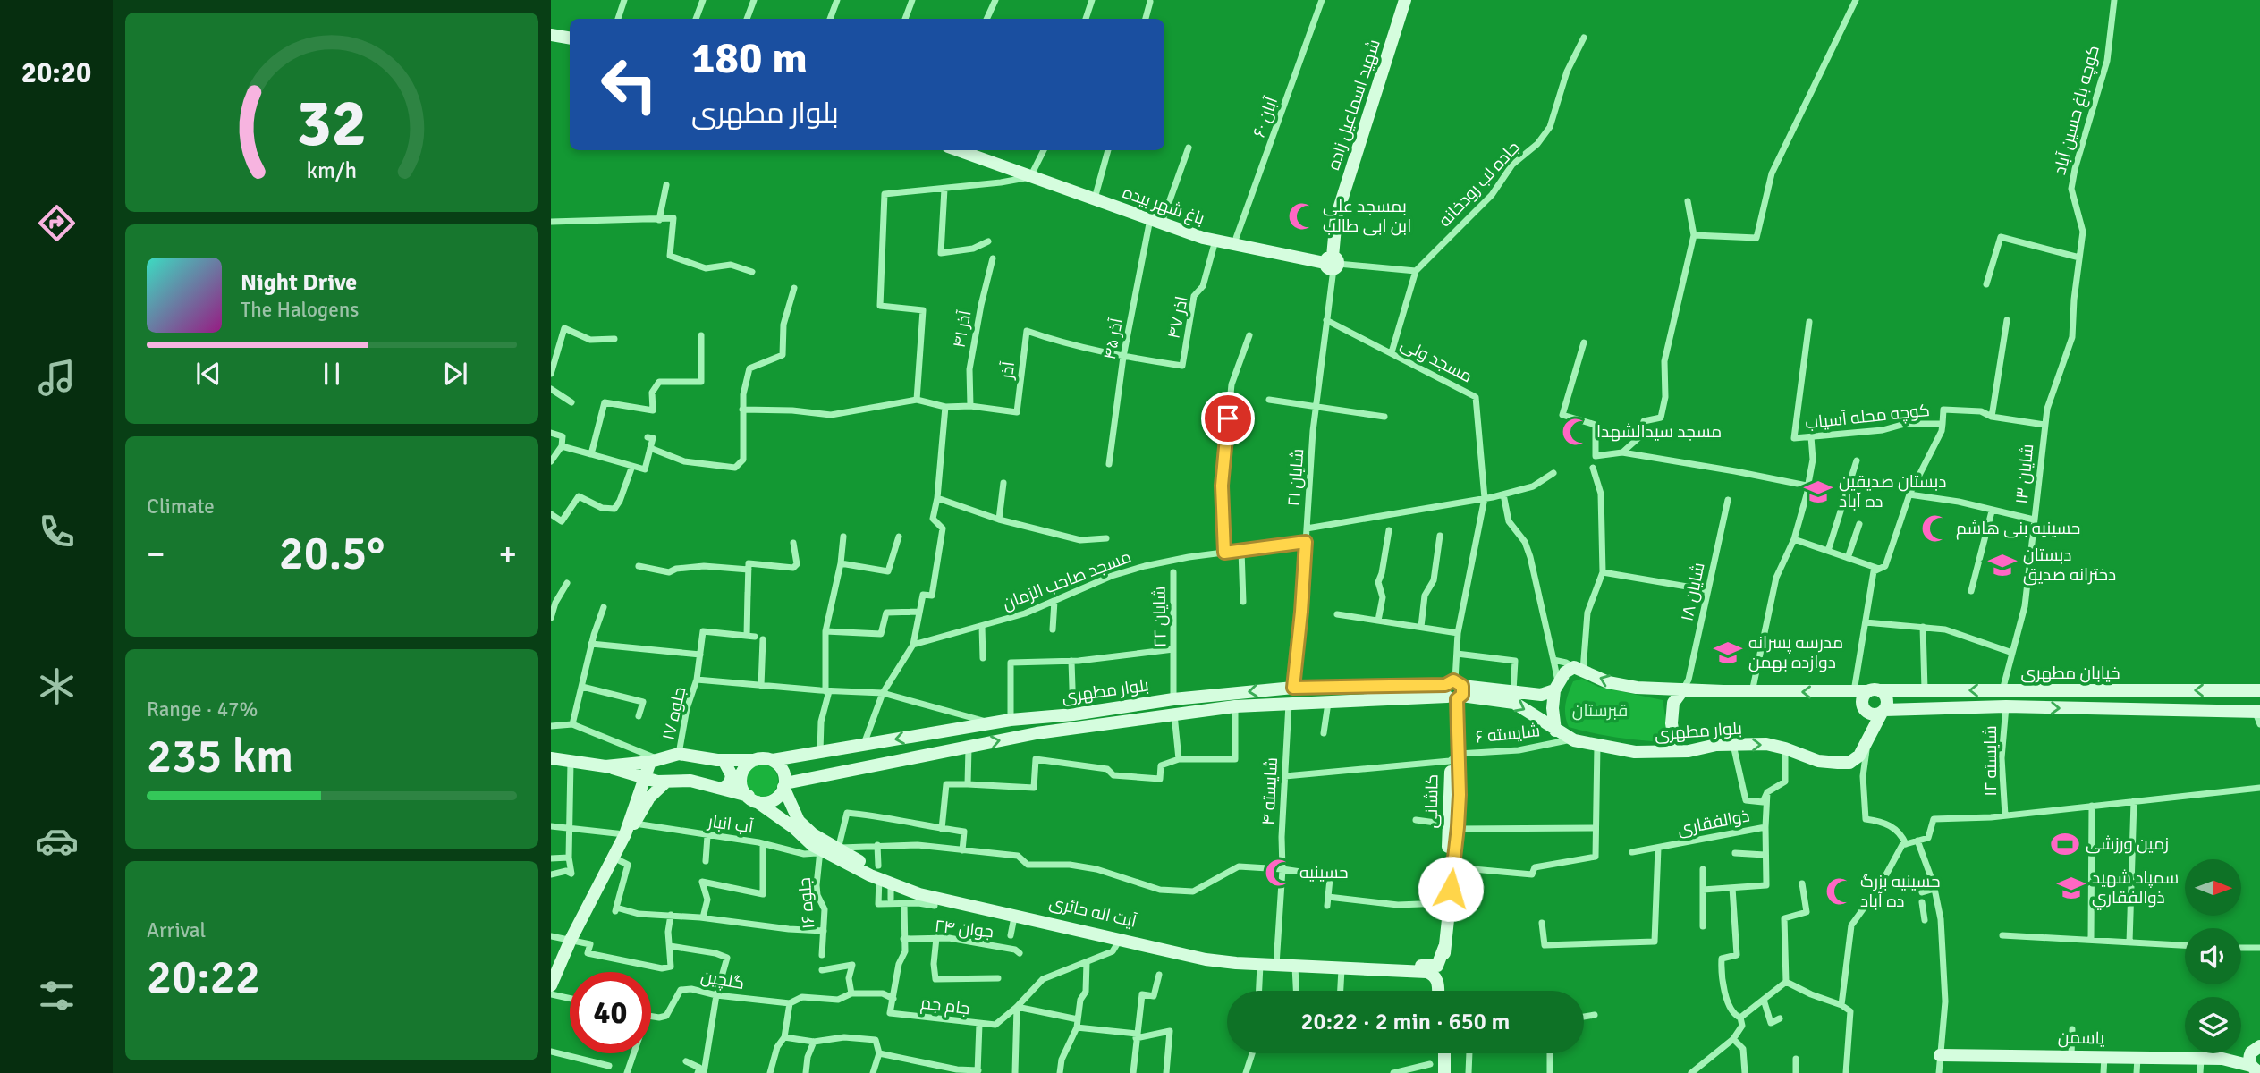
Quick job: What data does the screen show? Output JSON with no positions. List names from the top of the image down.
{
  "streets": {
    "main road": [
      "شهید اسماعیل زاده",
      "باغ شهر بیده",
      "خیابان مطهری",
      "بلوار مطهری",
      "کاشانی",
      "آیت اله حائری",
      "یاسمن"
    ],
    "street": [
      "کوچه باغ حسین آباد",
      "آبان ۶۰",
      "جاده لب رودخانه",
      "اذر ۴۷",
      "آذر ۴۱",
      "آذر ۴۵",
      "مسجد ولی",
      "آذر",
      "کوچه محله آسیاب",
      "شایان ۱۳",
      "شایان ۲۱",
      "مسجد صاحب الزمان",
      "شایان ۱۸",
      "شایان ۲۲",
      "جلوه ۱۷",
      "شایسته ۶",
      "شایسته ۱۲",
      "شایسته ۴",
      "ذوالفقاری",
      "آب انبار",
      "جلوه ۱۶",
      "جوان ۲۴",
      "گلچین",
      "جام جم"
    ]
  },
  "crossings": [
    ["شهید اسماعیل زاده", "باغ شهر بیده"],
    ["شهید اسماعیل زاده", "شایان ۲۱"],
    ["کوچه باغ حسین آباد", "شایان ۱۳"],
    ["آبان ۶۰", "باغ شهر بیده"],
    ["باغ شهر بیده", "اذر ۴۷"],
    ["باغ شهر بیده", "آذر ۴۵"],
    ["باغ شهر بیده", "شایان ۲۱"],
    ["اذر ۴۷", "آذر ۴۵"],
    ["اذر ۴۷", "آذر"],
    ["آذر ۴۱", "آذر"],
    ["آذر ۴۵", "آذر"],
    ["مسجد ولی", "شایان ۲۱"],
    ["کوچه محله آسیاب", "شایان ۱۳"],
    ["شایان ۱۳", "خیابان مطهری"],
    ["شایان ۲۱", "مسجد صاحب الزمان"],
    ["شایان ۲۱", "بلوار مطهری"],
    ["شایان ۲۲", "بلوار مطهری"],
    ["خیابان مطهری", "بلوار مطهری"],
    ["خیابان مطهری", "شایسته ۱۲"],
    ["بلوار مطهری", "شایسته ۶"],
    ["بلوار مطهری", "شایسته ۴"],
    ["بلوار مطهری", "کاشانی"],
    ["بلوار مطهری", "آیت اله حائری"],
    ["شایسته ۶", "شایسته ۴"],
    ["شایسته ۶", "کاشانی"],
    ["شایسته ۴", "آیت اله حائری"],
    ["کاشانی", "آیت اله حائری"],
    ["آب انبار", "جلوه ۱۶"],
    ["آب انبار", "آیت اله حائری"],
    ["جلوه ۱۶", "آیت اله حائری"],
    ["آیت اله حائری", "جام جم"],
    ["گلچین", "جام جم"]
  ],
  "parks": ["قبرستان"],
  "places": {
    "mosque": [
      "بمسجد علی ابن ابی طالب",
      "مسجد سیدالشهدا",
      "حسینیه بنی هاشم",
      "حسینیه",
      "حسینیه بزرگ ده آباد"
    ],
    "school or university": [
      "دبستان صدیقین ده آباد",
      "دبستان دخترانه صدیق",
      "مدرسه پسرانه دوازده بهمن",
      "سمپاد شهيد ذوالفقاري"
    ],
    "sports": ["زمین ورزشی"]
  },
  "north": "right",
  "page": {
    "tabs": "20:20",
    "turn": ["180 m", "بلوار مطهری"],
    "song": ["Night Drive", "The Halogens"],
    "tile": [
      "Climate",
      ["Range · 47%", "235 km"],
      ["Arrival", "20:22"]
    ],
    "heat": ["−", "20.5°", "+"],
    "limit": "40",
    "trip": "20:22 · 2 min · 650 m",
    "gauge": ["32", "km/h"]
  }
}
